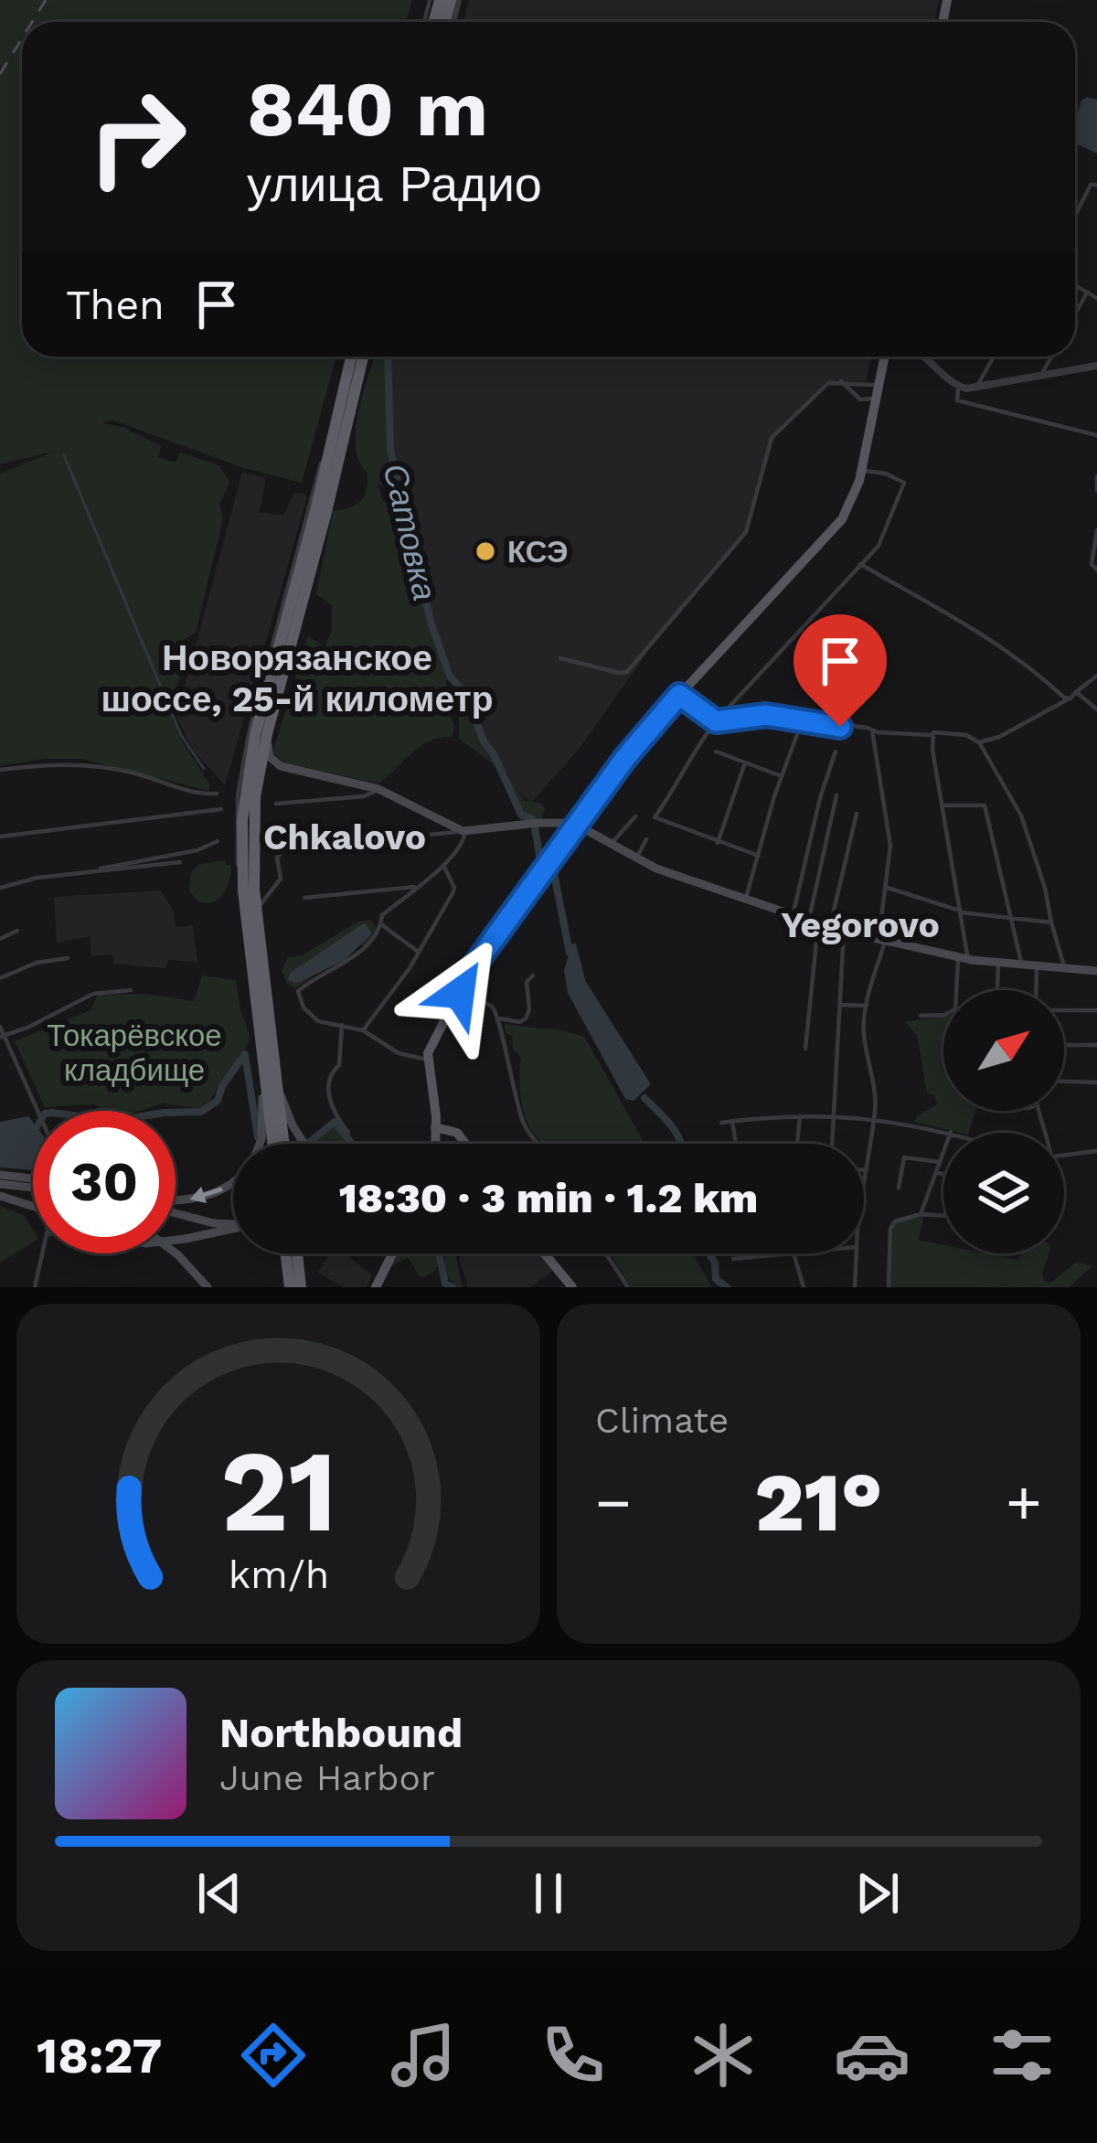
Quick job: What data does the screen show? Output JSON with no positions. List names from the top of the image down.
{
  "districts": ["Новорязанское шоссе, 25-й километр", "Chkalovo", "Yegorovo"],
  "water": ["Сатовка"],
  "parks": ["Токарёвское кладбище"],
  "places": ["КСЭ"],
  "north": "top right",
  "page": {
    "turn": ["840 m", "улица Радио"],
    "then": "Then",
    "limit": "30",
    "trip": "18:30 · 3 min · 1.2 km",
    "tile": "Climate",
    "heat": ["−", "21°", "+"],
    "song": ["Northbound", "June Harbor"],
    "tabs": "18:27",
    "gauge": ["21", "km/h"]
  }
}
